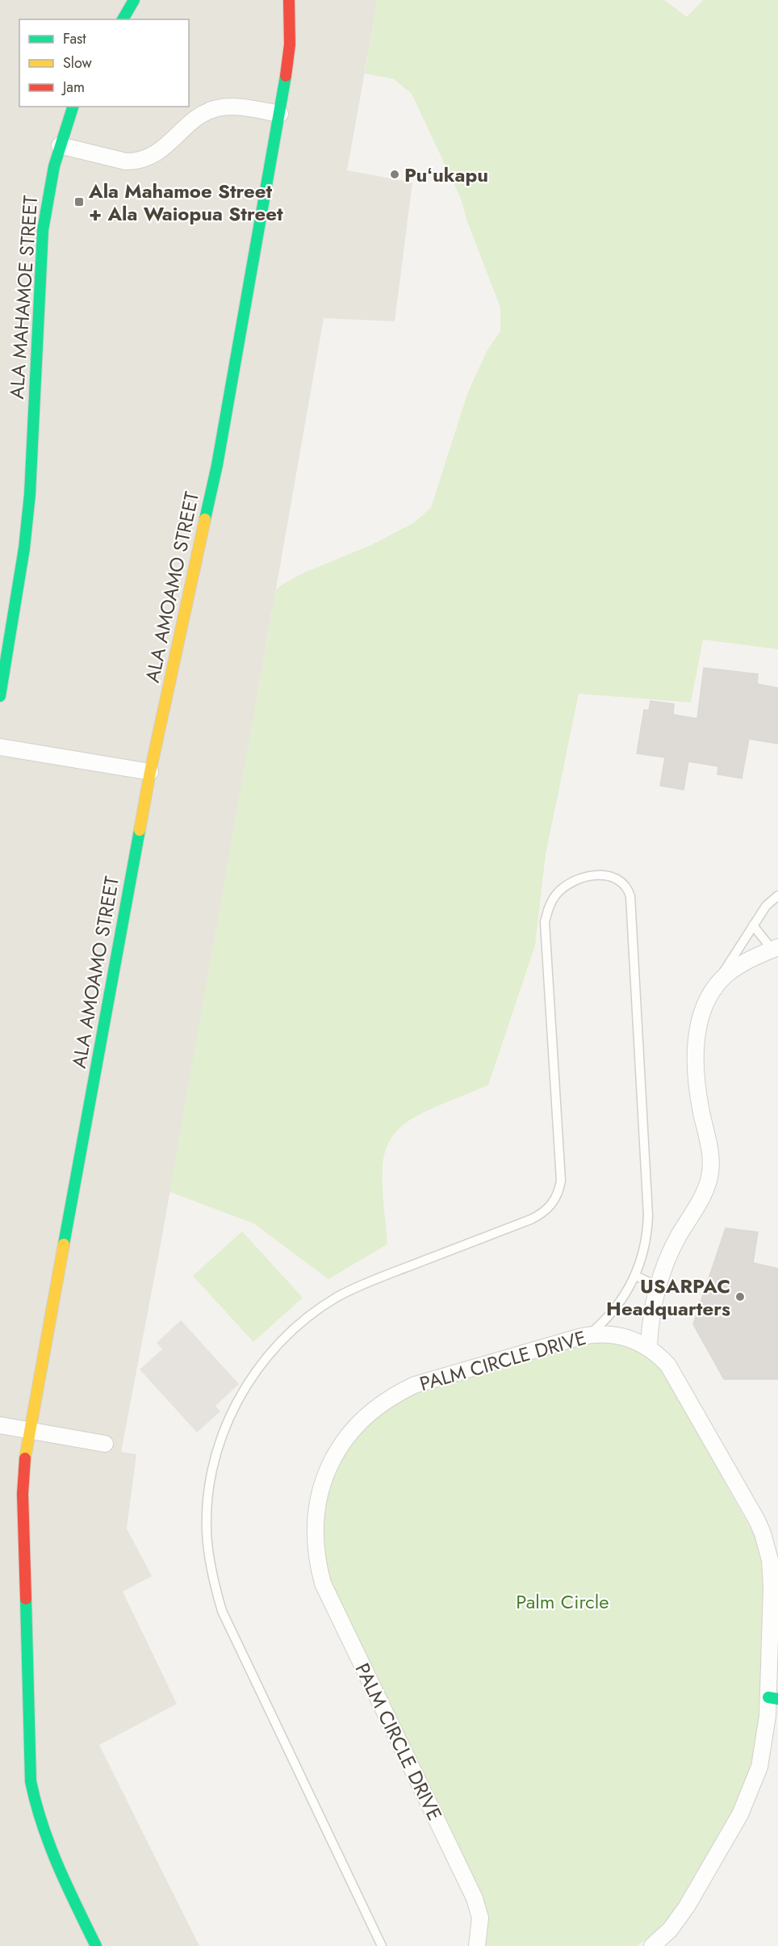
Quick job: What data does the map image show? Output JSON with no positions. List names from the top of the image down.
{
  "streets": {
    "street": ["ALA MAHAMOE STREET", "ALA AMOAMO STREET", "PALM CIRCLE DRIVE"]
  },
  "parks": ["Palm Circle"],
  "places": {
    "other": ["Puʻukapu", "USARPAC Headquarters"],
    "transit": ["Ala Mahamoe Street + Ala Waiopua Street"]
  },
  "legend": ["Fast", "Slow", "Jam"]
}
